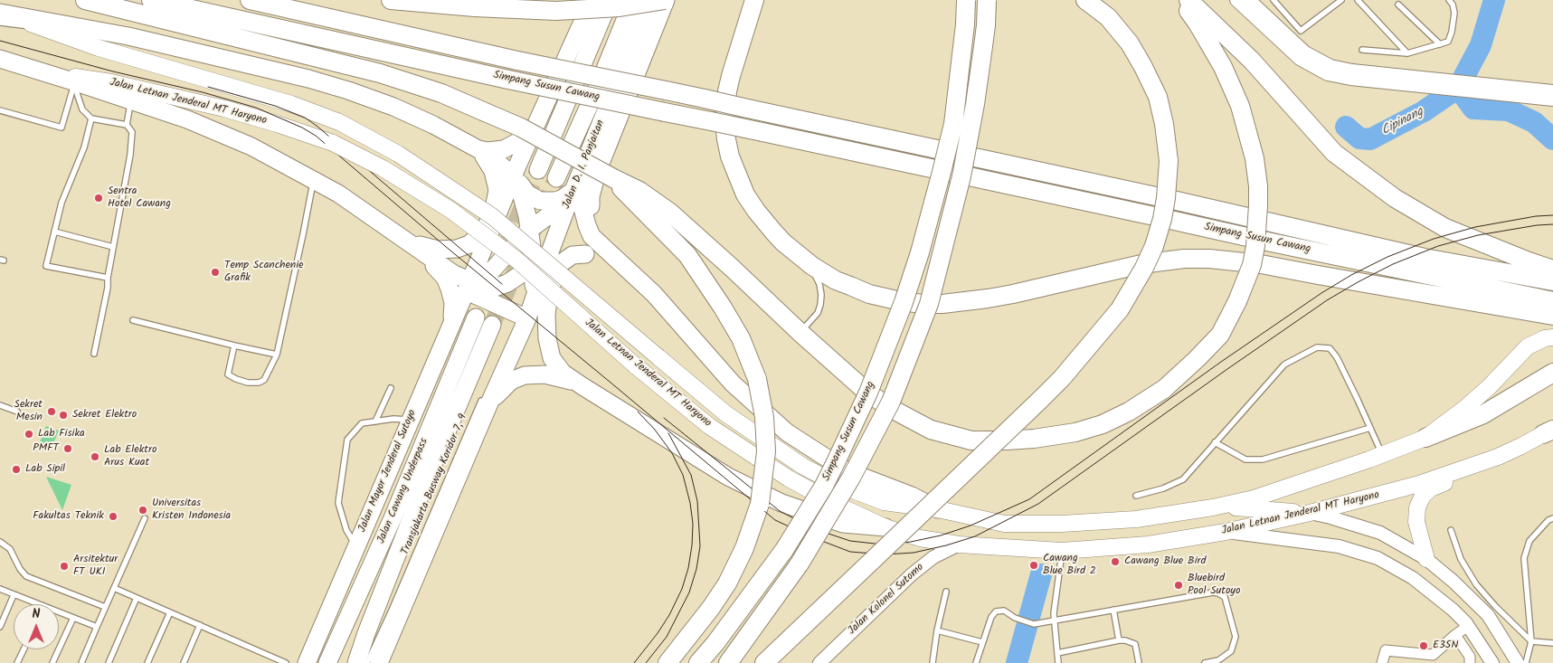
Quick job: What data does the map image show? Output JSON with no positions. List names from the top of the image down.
{
  "streets": {
    "highway": [
      "Simpang Susun Cawang",
      "Jalan Letnan Jenderal MT Haryono",
      "Jalan D. I. Panjaitan",
      "Jalan Mayor Jenderal Sutoyo",
      "Jalan Cawang Underpass"
    ],
    "street": ["Jalan Kolonel Sutomo"],
    "lane": ["Transjakarta Busway Koridor 7, 9"]
  },
  "crossings": [
    ["Jalan Letnan Jenderal MT Haryono", "Jalan Kolonel Sutomo"]
  ],
  "water": ["Cipinang"],
  "places": [
    "Sentra Hotel Cawang",
    "Temp Scanchenie Grafik",
    "Sekret Mesin",
    "Sekret Elektro",
    "Lab Fisika",
    "PMFT",
    "Lab Elektro Arus Kuat",
    "Lab Sipil",
    "Universitas Kristen Indonesia",
    "Fakultas Teknik",
    "Cawang Blue Bird",
    "Cawang Blue Bird 2",
    "Arsitektur FT UKI",
    "Bluebird Pool Sutoyo",
    "E35N"
  ],
  "north": "top"
}
